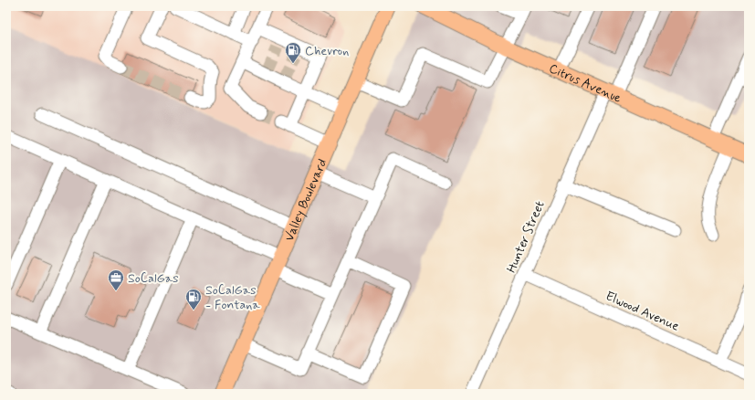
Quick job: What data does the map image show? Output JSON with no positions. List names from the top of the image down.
{
  "streets": {
    "main road": ["Citrus Avenue", "Valley Boulevard"],
    "street": ["Hunter Street", "Elwood Avenue"]
  },
  "crossings": [
    ["Citrus Avenue", "Hunter Street"],
    ["Hunter Street", "Elwood Avenue"]
  ],
  "places": {
    "fuel station": ["Chevron", "SoCalGas - Fontana"],
    "office": ["SoCalGas"]
  }
}
